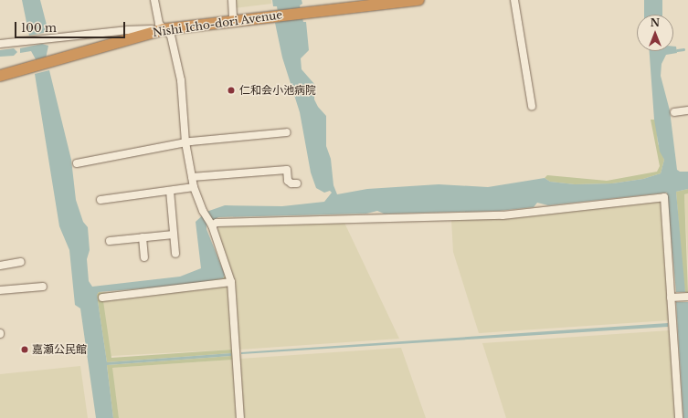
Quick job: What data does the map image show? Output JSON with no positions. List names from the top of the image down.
{
  "streets": {
    "highway": ["Nishi Icho-dori Avenue"]
  },
  "places": ["仁和会小池病院", "嘉瀬公民館"],
  "scale_bar": "100 m",
  "north": "top"
}
